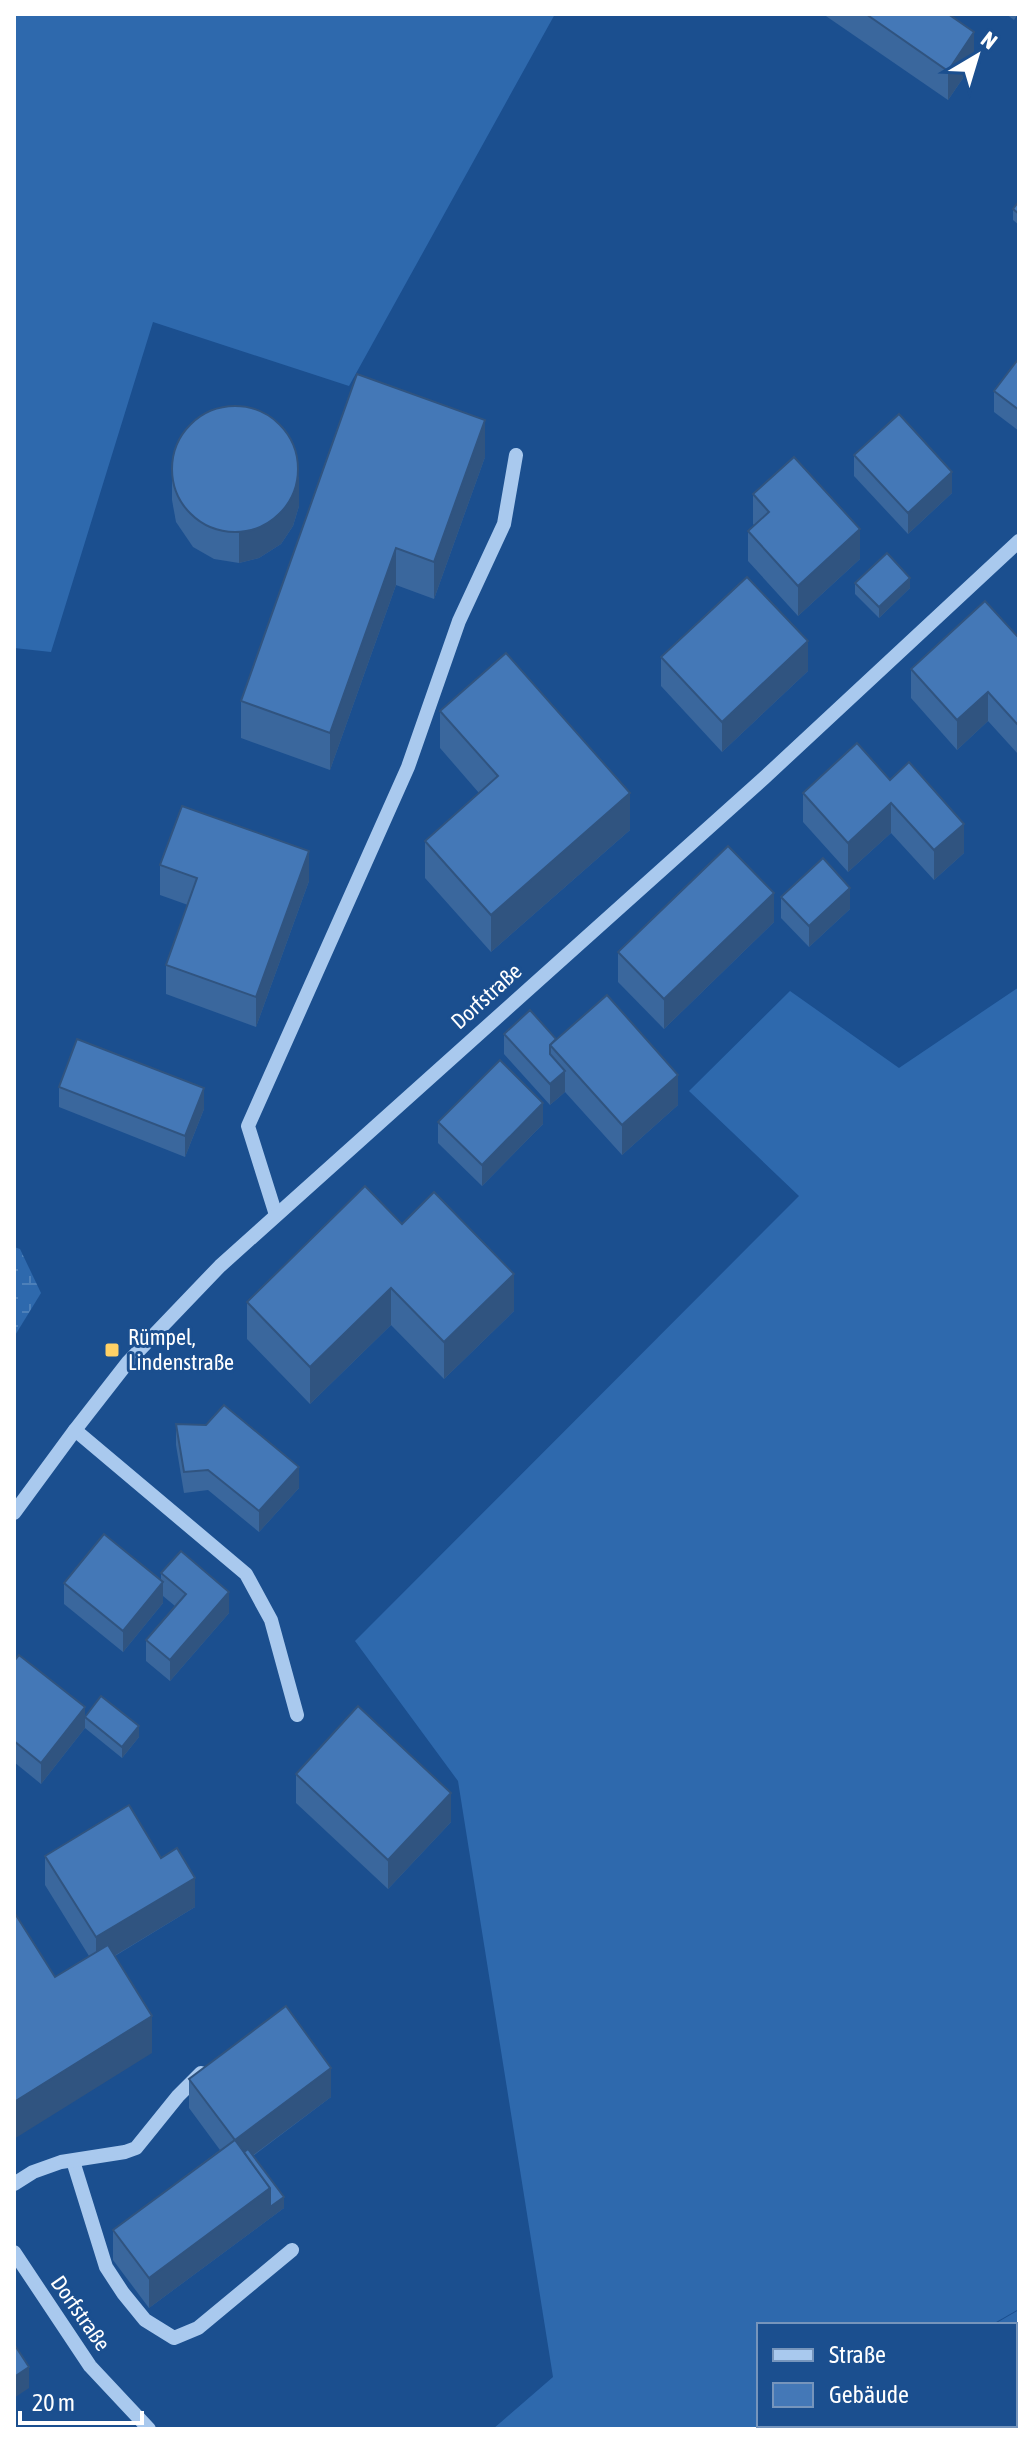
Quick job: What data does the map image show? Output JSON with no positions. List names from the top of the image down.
{
  "streets": {
    "street": ["Dorfstraße"]
  },
  "places": {
    "transit": ["Rümpel, Lindenstraße"]
  },
  "legend": ["Straße", "Gebäude"],
  "scale_bar": "20 m",
  "north": "top right"
}
